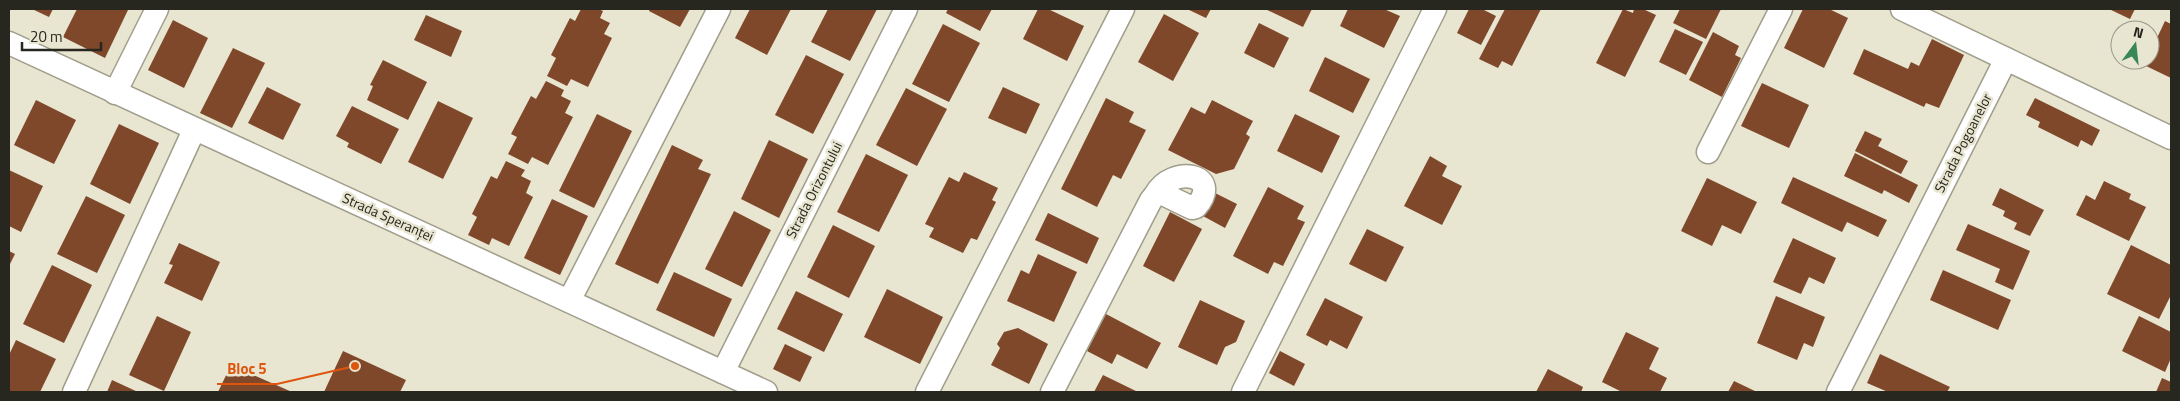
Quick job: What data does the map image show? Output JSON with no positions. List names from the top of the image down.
{
  "streets": {
    "street": ["Strada Pogoanelor", "Strada Orizontului", "Strada Speranței"]
  },
  "crossings": [
    ["Strada Orizontului", "Strada Speranței"]
  ],
  "places": ["Bloc 5"],
  "scale_bar": "20 m",
  "north": "top"
}
